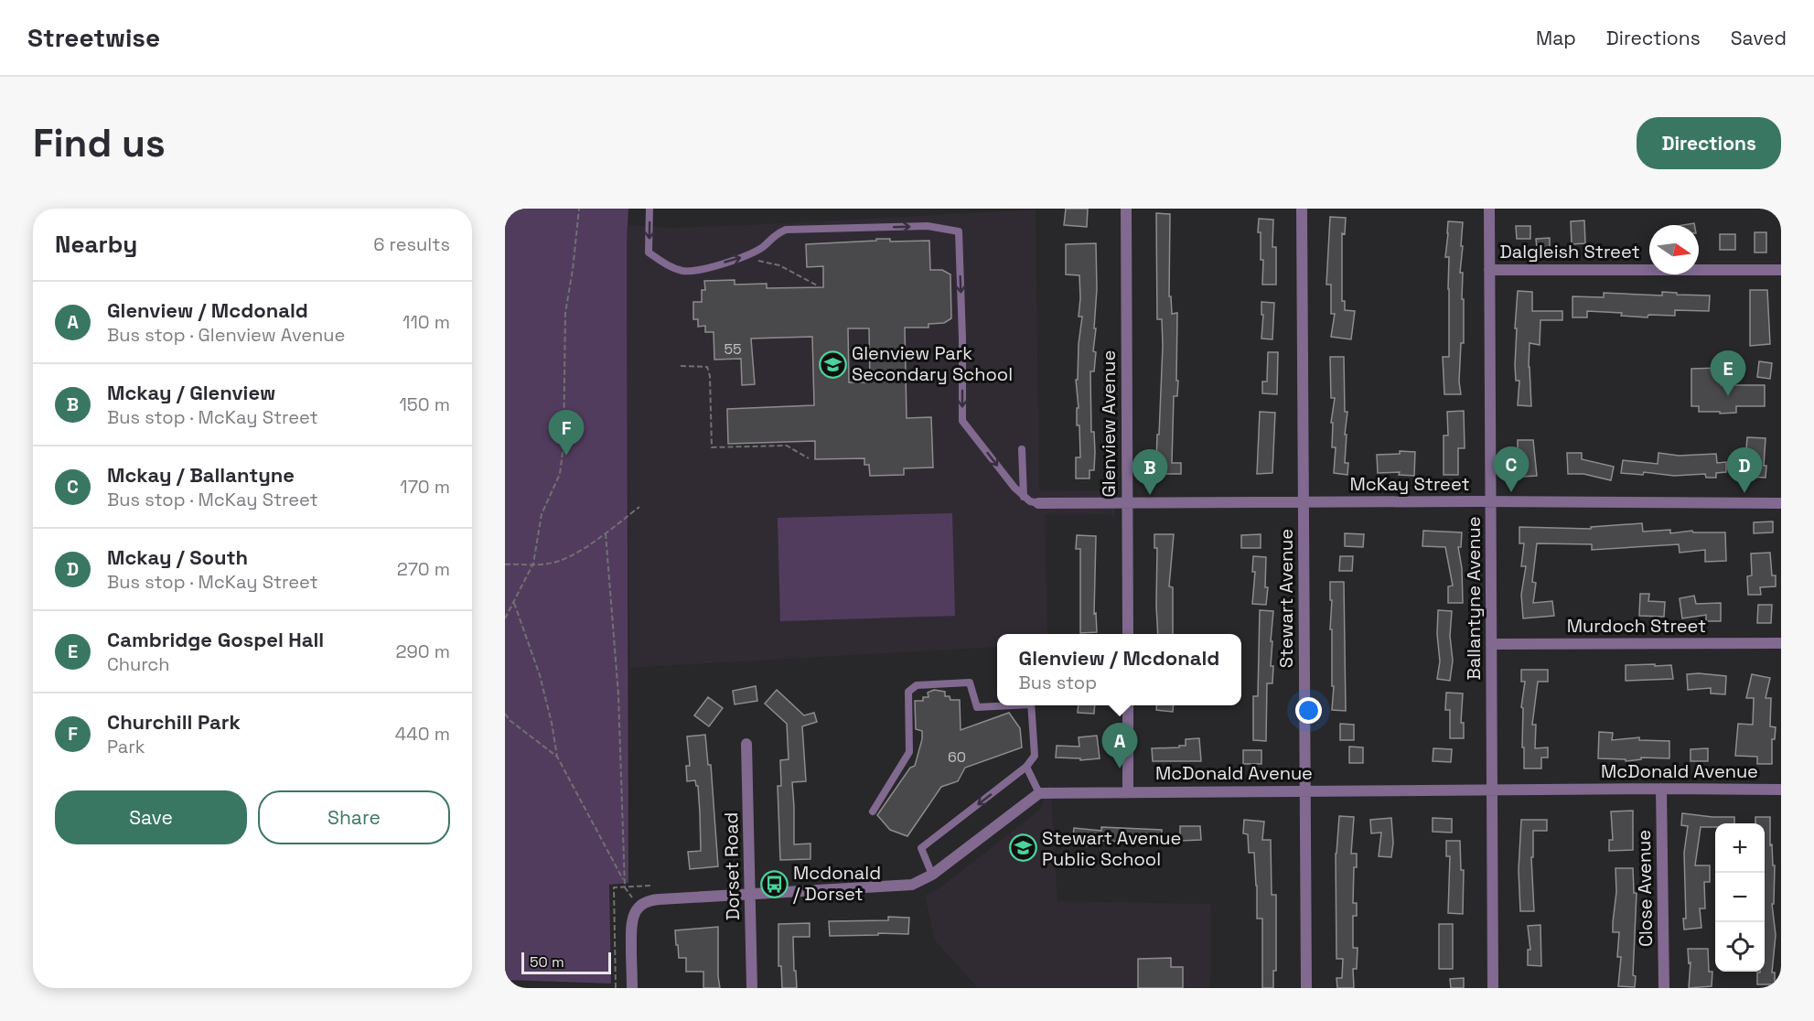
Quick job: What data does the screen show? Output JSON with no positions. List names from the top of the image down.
{
  "streets": {
    "street": [
      "Dalgleish Street",
      "Glenview Avenue",
      "McKay Street",
      "Stewart Avenue",
      "Ballantyne Avenue",
      "Murdoch Street",
      "McDonald Avenue",
      "Dorset Road",
      "Close Avenue"
    ]
  },
  "crossings": [
    ["Dalgleish Street", "Ballantyne Avenue"],
    ["Glenview Avenue", "McKay Street"],
    ["McKay Street", "Stewart Avenue"],
    ["McKay Street", "Ballantyne Avenue"],
    ["Stewart Avenue", "McDonald Avenue"],
    ["Ballantyne Avenue", "Murdoch Street"],
    ["Ballantyne Avenue", "McDonald Avenue"],
    ["McDonald Avenue", "Close Avenue"]
  ],
  "places": {
    "school or university": ["Glenview Park Secondary School", "Stewart Avenue Public School"],
    "bus stop": ["Mcdonald / Dorset"]
  },
  "house_numbers": ["55", "60"],
  "scale_bar": "50 m",
  "north": "right",
  "page": {
    "header": "Streetwise",
    "nav": ["Map", "Directions", "Saved"],
    "buttons": [
      "Directions",
      ["Save", "Share"]
    ],
    "title": "Find us",
    "heading": ["Nearby", "6 results"],
    "list": [
      {
        "mark": "A",
        "name": "Glenview / Mcdonald",
        "note": "Bus stop · Glenview Avenue",
        "value": "110 m"
      },
      {
        "mark": "B",
        "name": "Mckay / Glenview",
        "note": "Bus stop · McKay Street",
        "value": "150 m"
      },
      {
        "mark": "C",
        "name": "Mckay / Ballantyne",
        "note": "Bus stop · McKay Street",
        "value": "170 m"
      },
      {
        "mark": "D",
        "name": "Mckay / South",
        "note": "Bus stop · McKay Street",
        "value": "270 m"
      },
      {
        "mark": "E",
        "name": "Cambridge Gospel Hall",
        "note": "Church",
        "value": "290 m"
      },
      {
        "mark": "F",
        "name": "Churchill Park",
        "note": "Park",
        "value": "440 m"
      }
    ],
    "pins": [
      "E",
      "F",
      "C",
      "D",
      "B",
      "A"
    ],
    "popup": ["Glenview / Mcdonald", "Bus stop"],
    "map_buttons": ["+", "−"],
    "scale": "50 m"
  }
}
